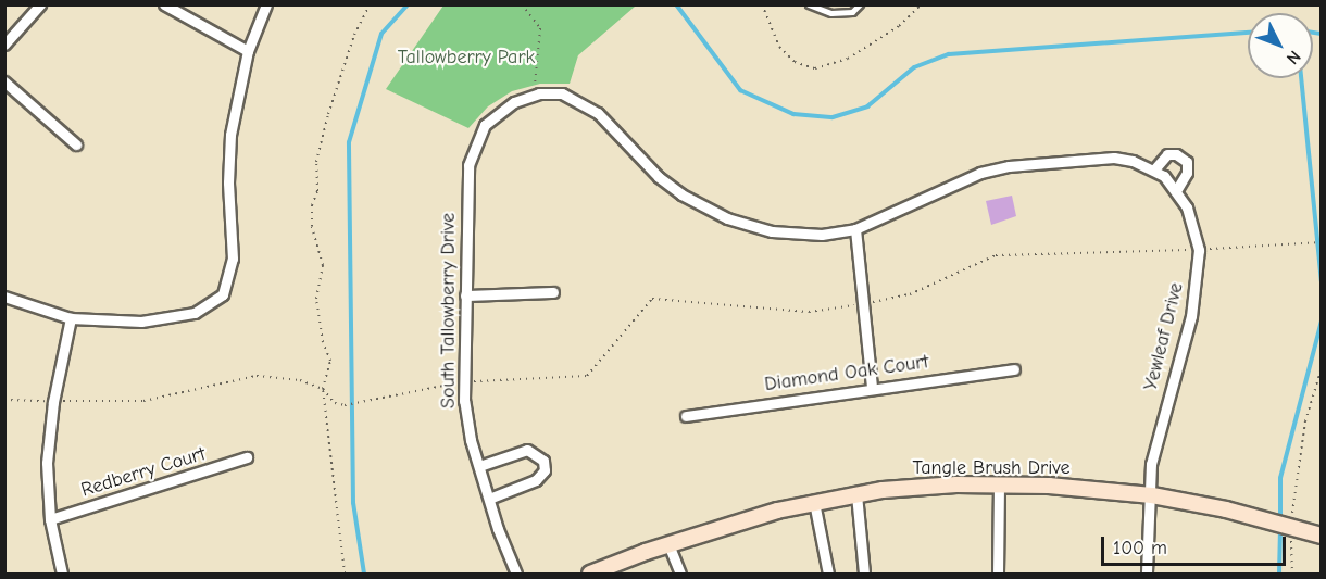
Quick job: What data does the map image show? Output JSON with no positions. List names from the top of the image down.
{
  "streets": {
    "street": [
      "South Tallowberry Drive",
      "Yewleaf Drive",
      "Diamond Oak Court",
      "Tangle Brush Drive",
      "Redberry Court"
    ]
  },
  "crossings": [
    ["South Tallowberry Drive", "Yewleaf Drive"],
    ["Yewleaf Drive", "Tangle Brush Drive"]
  ],
  "parks": ["Tallowberry Park"],
  "scale_bar": "100 m",
  "north": "bottom right"
}
